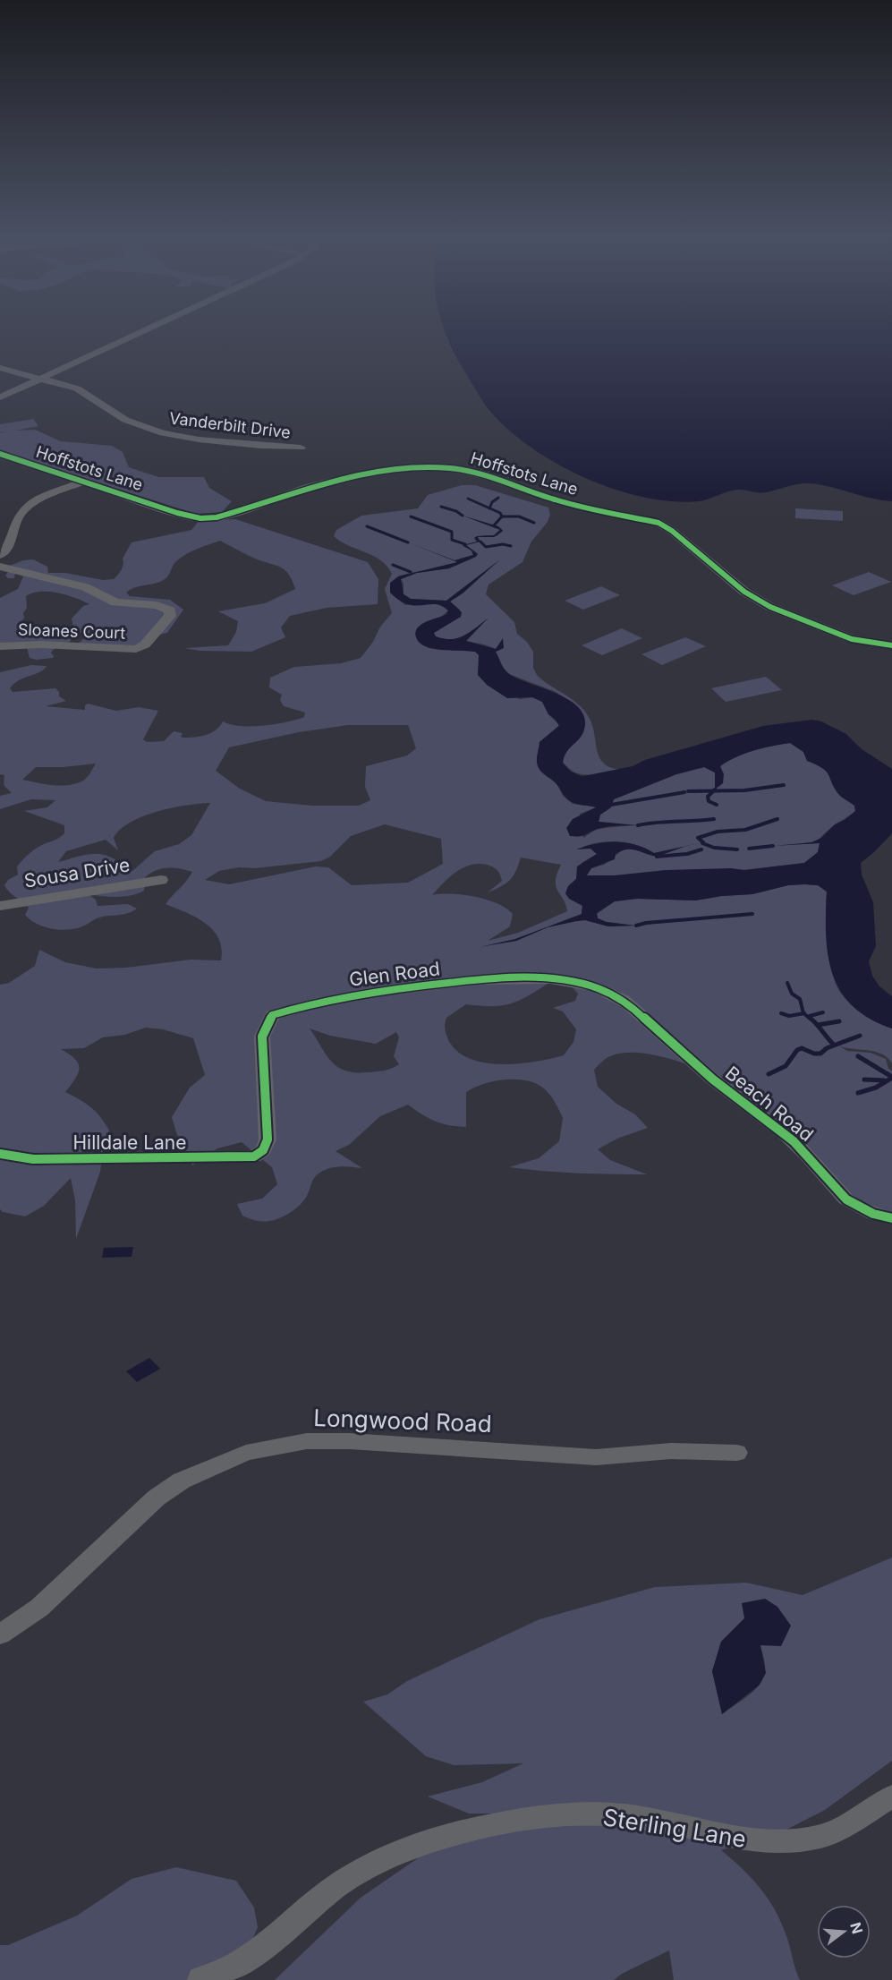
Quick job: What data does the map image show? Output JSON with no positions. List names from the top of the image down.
{
  "streets": {
    "street": [
      "Vanderbilt Drive",
      "Hoffstots Lane",
      "Sloanes Court",
      "Sousa Drive",
      "Glen Road",
      "Beach Road",
      "Hilldale Lane",
      "Longwood Road",
      "Sterling Lane"
    ]
  },
  "crossings": [
    ["Glen Road", "Beach Road"],
    ["Glen Road", "Hilldale Lane"]
  ],
  "north": "right"
}
